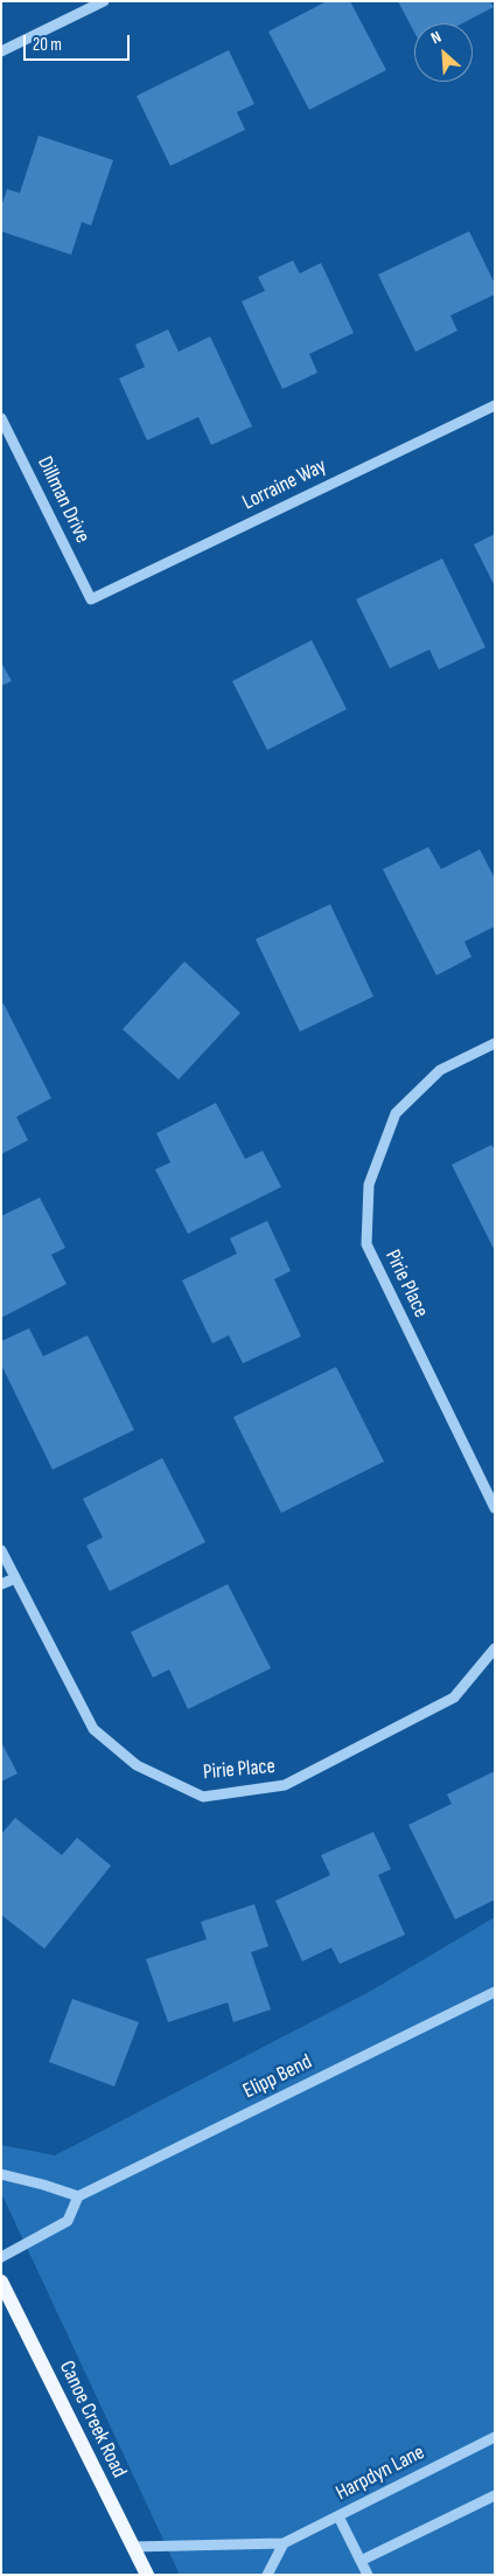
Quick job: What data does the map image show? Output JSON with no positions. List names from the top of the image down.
{
  "streets": {
    "main road": ["Canoe Creek Road"],
    "street": [
      "Lorraine Way",
      "Dillman Drive",
      "Pirie Place",
      "Elipp Bend",
      "Harpdyn Lane"
    ]
  },
  "crossings": [
    ["Lorraine Way", "Dillman Drive"],
    ["Canoe Creek Road", "Harpdyn Lane"]
  ],
  "scale_bar": "20 m",
  "north": "top left"
}
